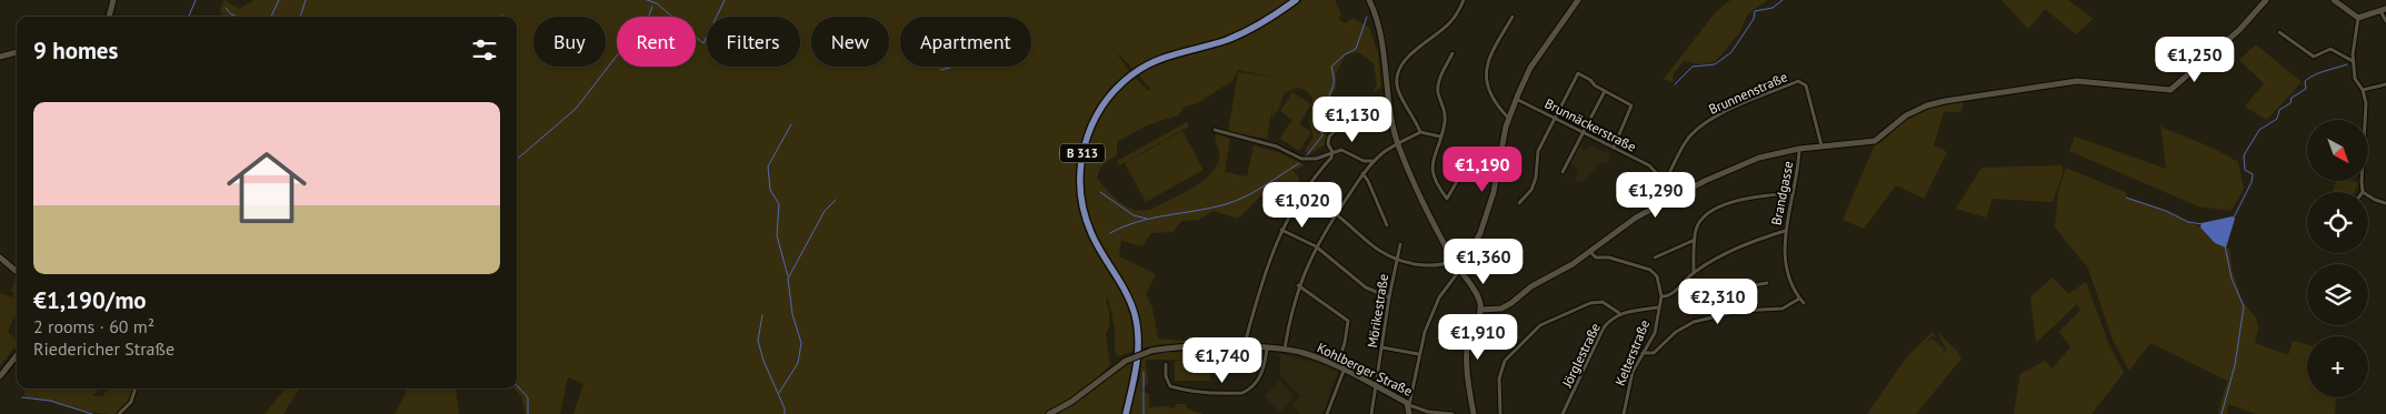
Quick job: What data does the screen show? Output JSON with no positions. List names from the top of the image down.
{
  "streets": {
    "main road": ["B 313"],
    "street": [
      "Brunnenstraße",
      "Brunnäckerstraße",
      "Brandgasse",
      "Mörikestraße",
      "Kelterstraße",
      "Jörglestraße",
      "Kohlberger Straße"
    ]
  },
  "crossings": [
    ["Brunnenstraße", "Brunnäckerstraße"],
    ["Mörikestraße", "Kohlberger Straße"]
  ],
  "north": "bottom right",
  "page": {
    "chip": [
      "Buy",
      "Rent",
      "Filters",
      "New",
      "Apartment"
    ],
    "heading": "9 homes",
    "price": [
      "€1,250",
      "€1,130",
      "€1,190",
      "€1,290",
      "€1,020",
      "€1,360",
      "€2,310",
      "€1,910",
      "€1,740"
    ],
    "list": [
      {
        "name": "€1,190/mo",
        "note": "2 rooms · 60 m² · Riedericher Straße"
      }
    ],
    "map_buttons": "+"
  }
}
